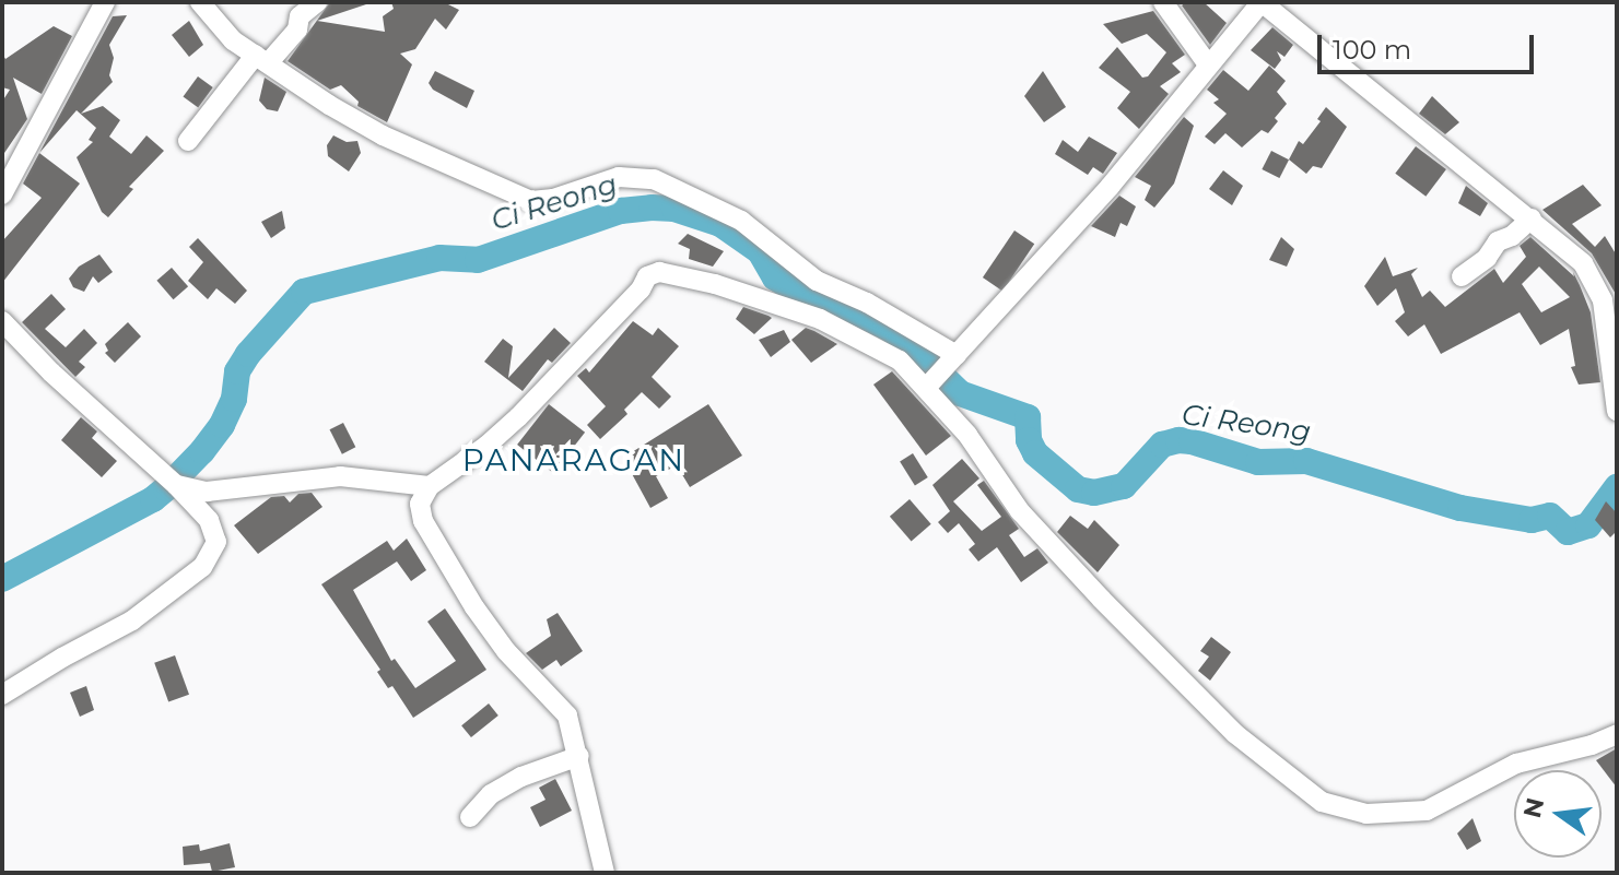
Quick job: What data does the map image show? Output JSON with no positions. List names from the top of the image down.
{
  "districts": ["PANARAGAN"],
  "water": ["Ci Reong"],
  "scale_bar": "100 m",
  "north": "left"
}
